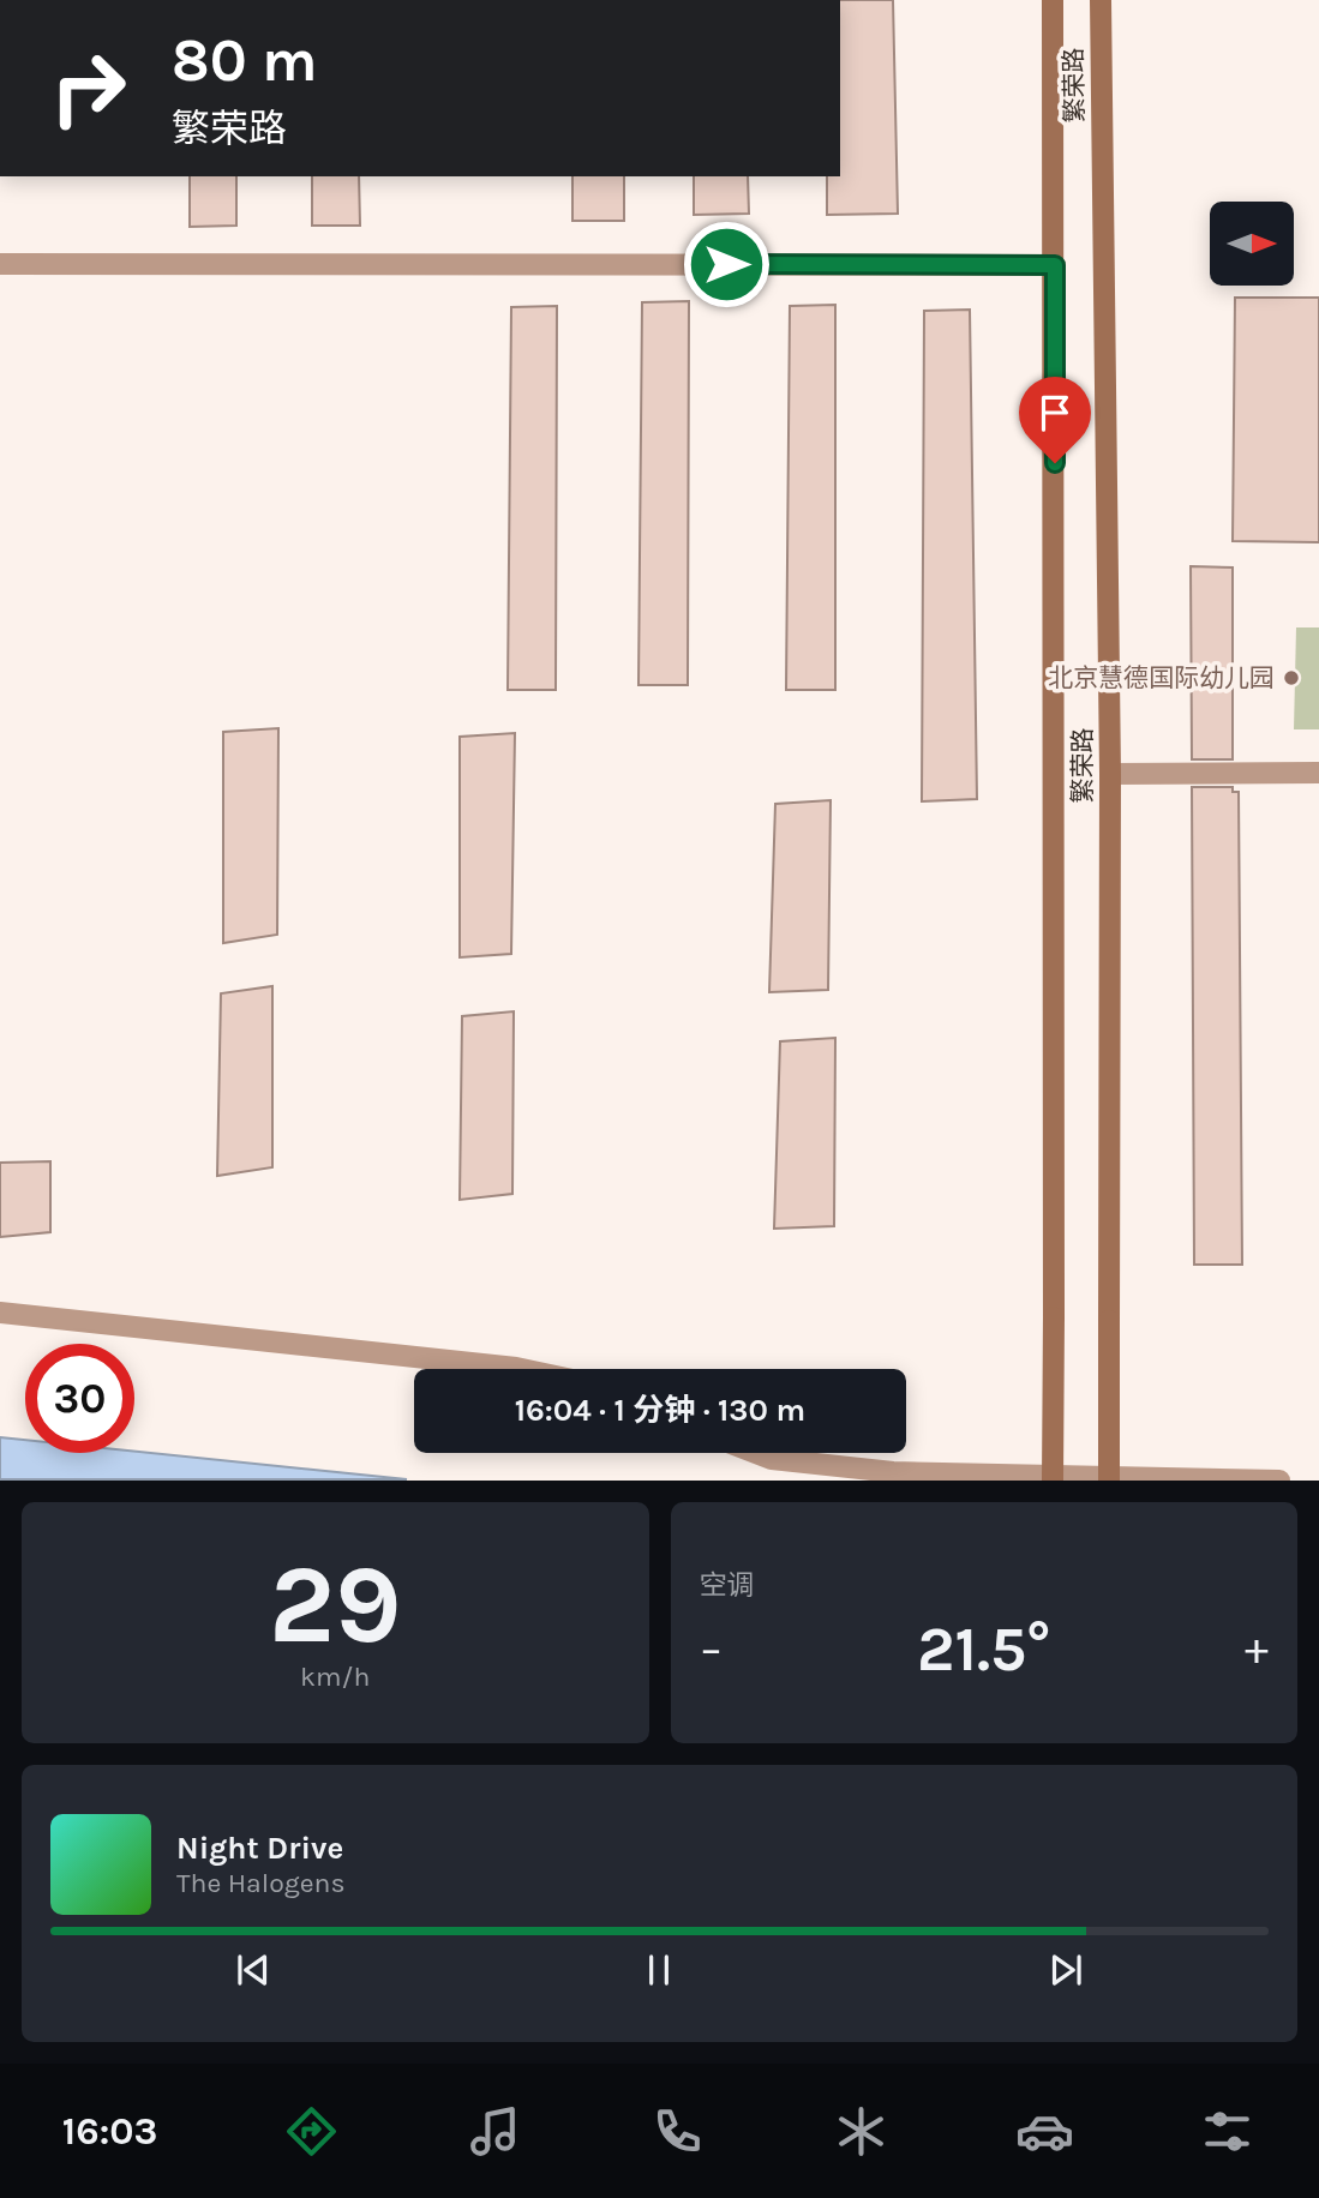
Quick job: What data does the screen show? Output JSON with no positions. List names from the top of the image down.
{
  "streets": {
    "main road": ["繁荣路"]
  },
  "places": ["北京慧德国际幼儿园"],
  "north": "right",
  "page": {
    "turn": ["80 m", "繁荣路"],
    "limit": "30",
    "trip": "16:04 · 1 分钟 · 130 m",
    "tile": [
      ["29", "km/h"],
      "空调"
    ],
    "heat": ["−", "21.5°", "+"],
    "song": ["Night Drive", "The Halogens"],
    "tabs": "16:03"
  }
}
